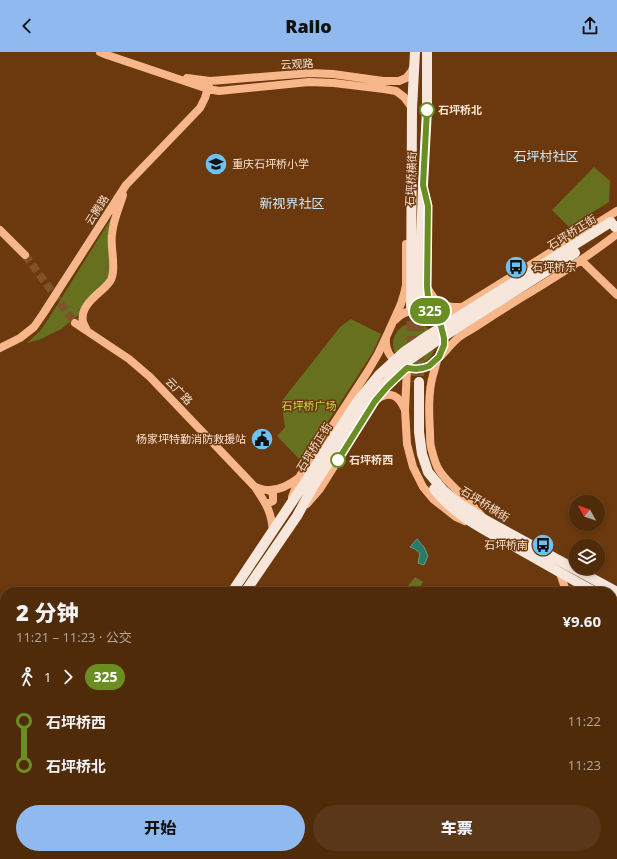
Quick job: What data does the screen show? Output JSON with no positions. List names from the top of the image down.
{
  "streets": {
    "main road": ["石坪桥横街", "石坪桥正街"],
    "street": ["云观路", "云腾路", "云广路"]
  },
  "crossings": [
    ["云观路", "云腾路"],
    ["石坪桥正街", "云广路"]
  ],
  "districts": ["石坪村社区", "新视界社区"],
  "parks": ["石坪桥广场"],
  "places": {
    "other": ["石坪桥北", "石坪桥西"],
    "school or university": ["重庆石坪桥小学"],
    "bus stop": ["石坪桥东", "石坪桥南"],
    "public building": ["杨家坪特勤消防救援站"]
  },
  "lines": ["bus line 325"],
  "north": "top left",
  "page": {
    "header": "Railo",
    "on_map": "325",
    "heading": ["2 分钟", "11:21 – 11:23 · 公交", "¥9.60"],
    "legs": ["1", "325"],
    "list": [
      {
        "name": "石坪桥西",
        "value": "11:22"
      },
      {
        "name": "石坪桥北",
        "value": "11:23"
      }
    ],
    "buttons": ["开始", "车票"]
  }
}
